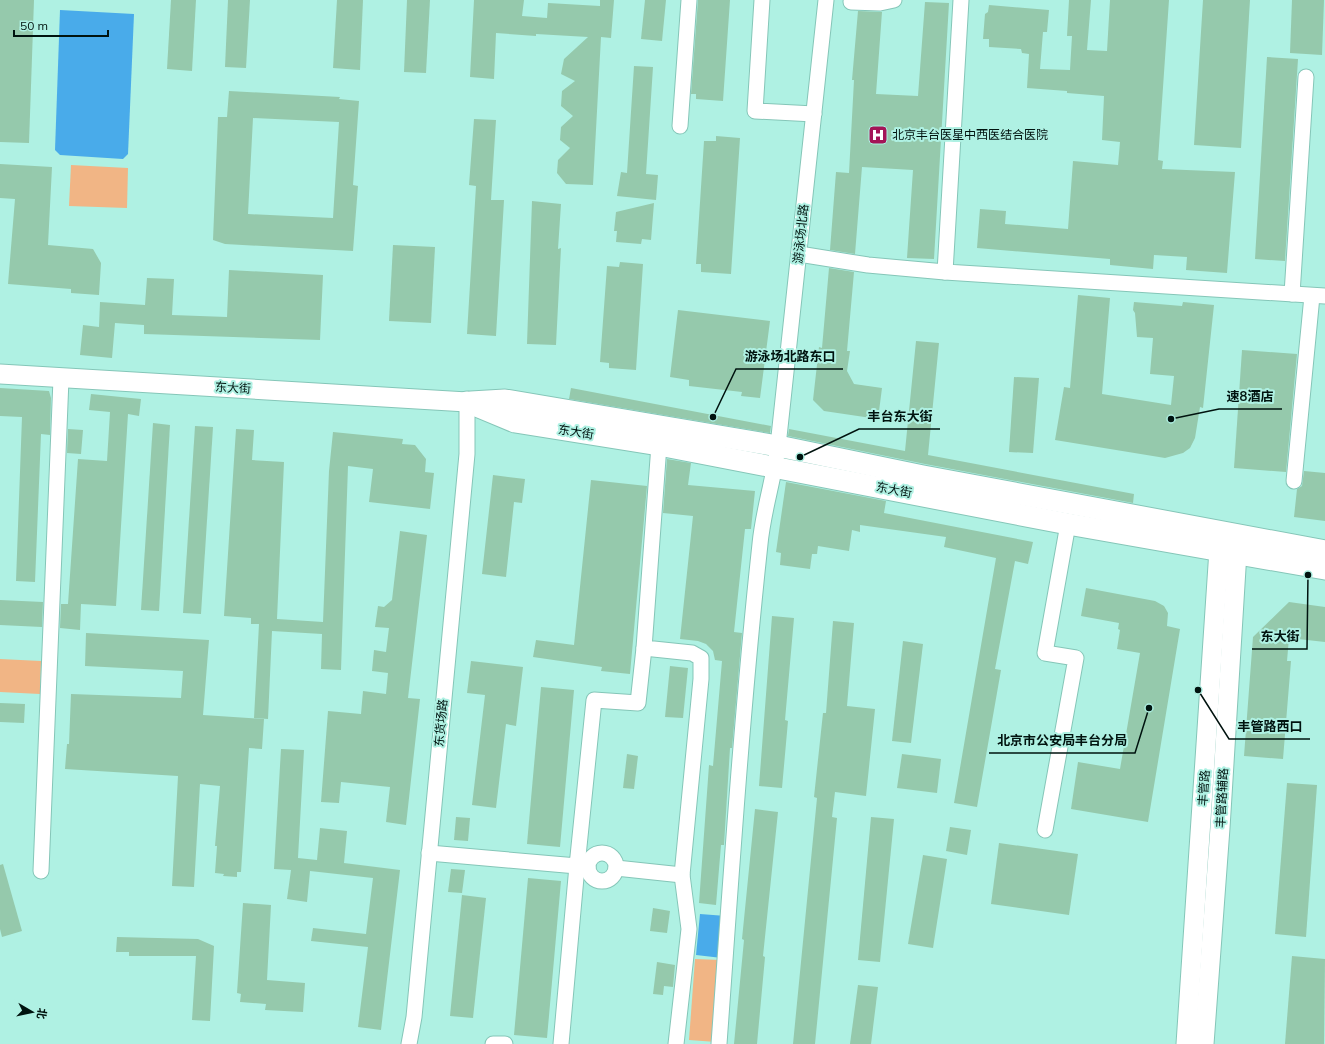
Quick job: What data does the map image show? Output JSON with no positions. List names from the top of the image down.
{
  "streets": {
    "main road": ["东大街"],
    "street": [
      "游泳场北路",
      "东货场路",
      "丰管路",
      "丰管路辅路"
    ]
  },
  "crossings": [
    ["游泳场北路", "东大街"],
    ["东大街", "东货场路"],
    ["东大街", "丰管路"],
    ["东大街", "丰管路辅路"],
    ["丰管路", "丰管路辅路"]
  ],
  "places": {
    "hospital": ["北京丰台医星中西医结合医院"],
    "other": [
      "游泳场北路东口",
      "速8酒店",
      "丰台东大街",
      "东大街",
      "丰管路西口",
      "北京市公安局丰台分局"
    ]
  },
  "scale_bar": "50 m",
  "north": "right"
}
